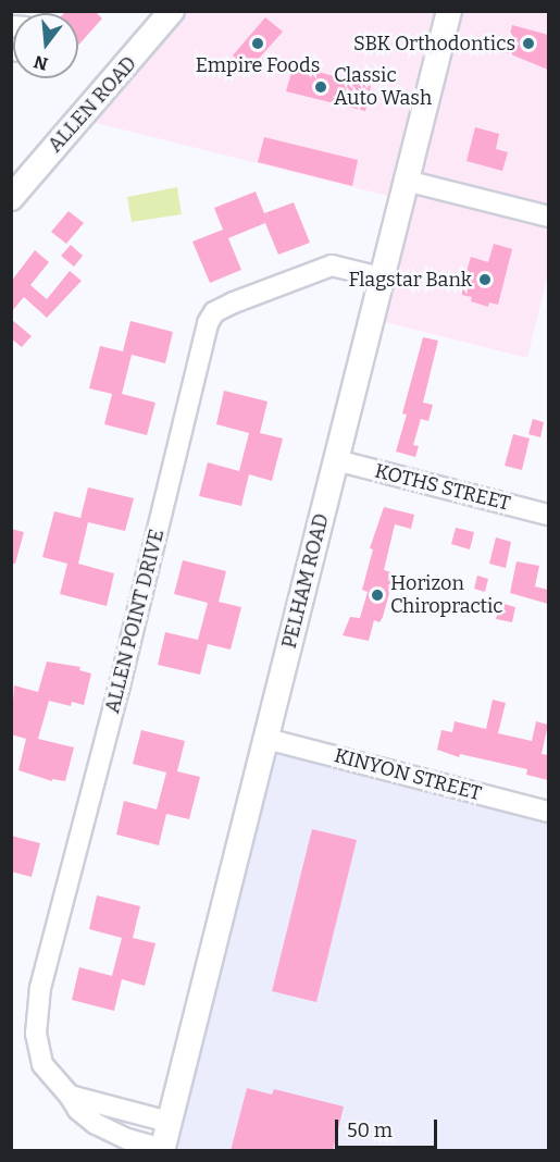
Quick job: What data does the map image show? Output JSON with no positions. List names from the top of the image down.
{
  "streets": {
    "main road": ["ALLEN ROAD", "PELHAM ROAD"],
    "street": ["KOTHS STREET", "ALLEN POINT DRIVE", "KINYON STREET"]
  },
  "crossings": [
    ["KOTHS STREET", "PELHAM ROAD"],
    ["PELHAM ROAD", "ALLEN POINT DRIVE"],
    ["PELHAM ROAD", "KINYON STREET"]
  ],
  "places": [
    "Empire Foods",
    "SBK Orthodontics",
    "Classic Auto Wash",
    "Flagstar Bank",
    "Horizon Chiropractic"
  ],
  "scale_bar": "50 m",
  "north": "bottom"
}
